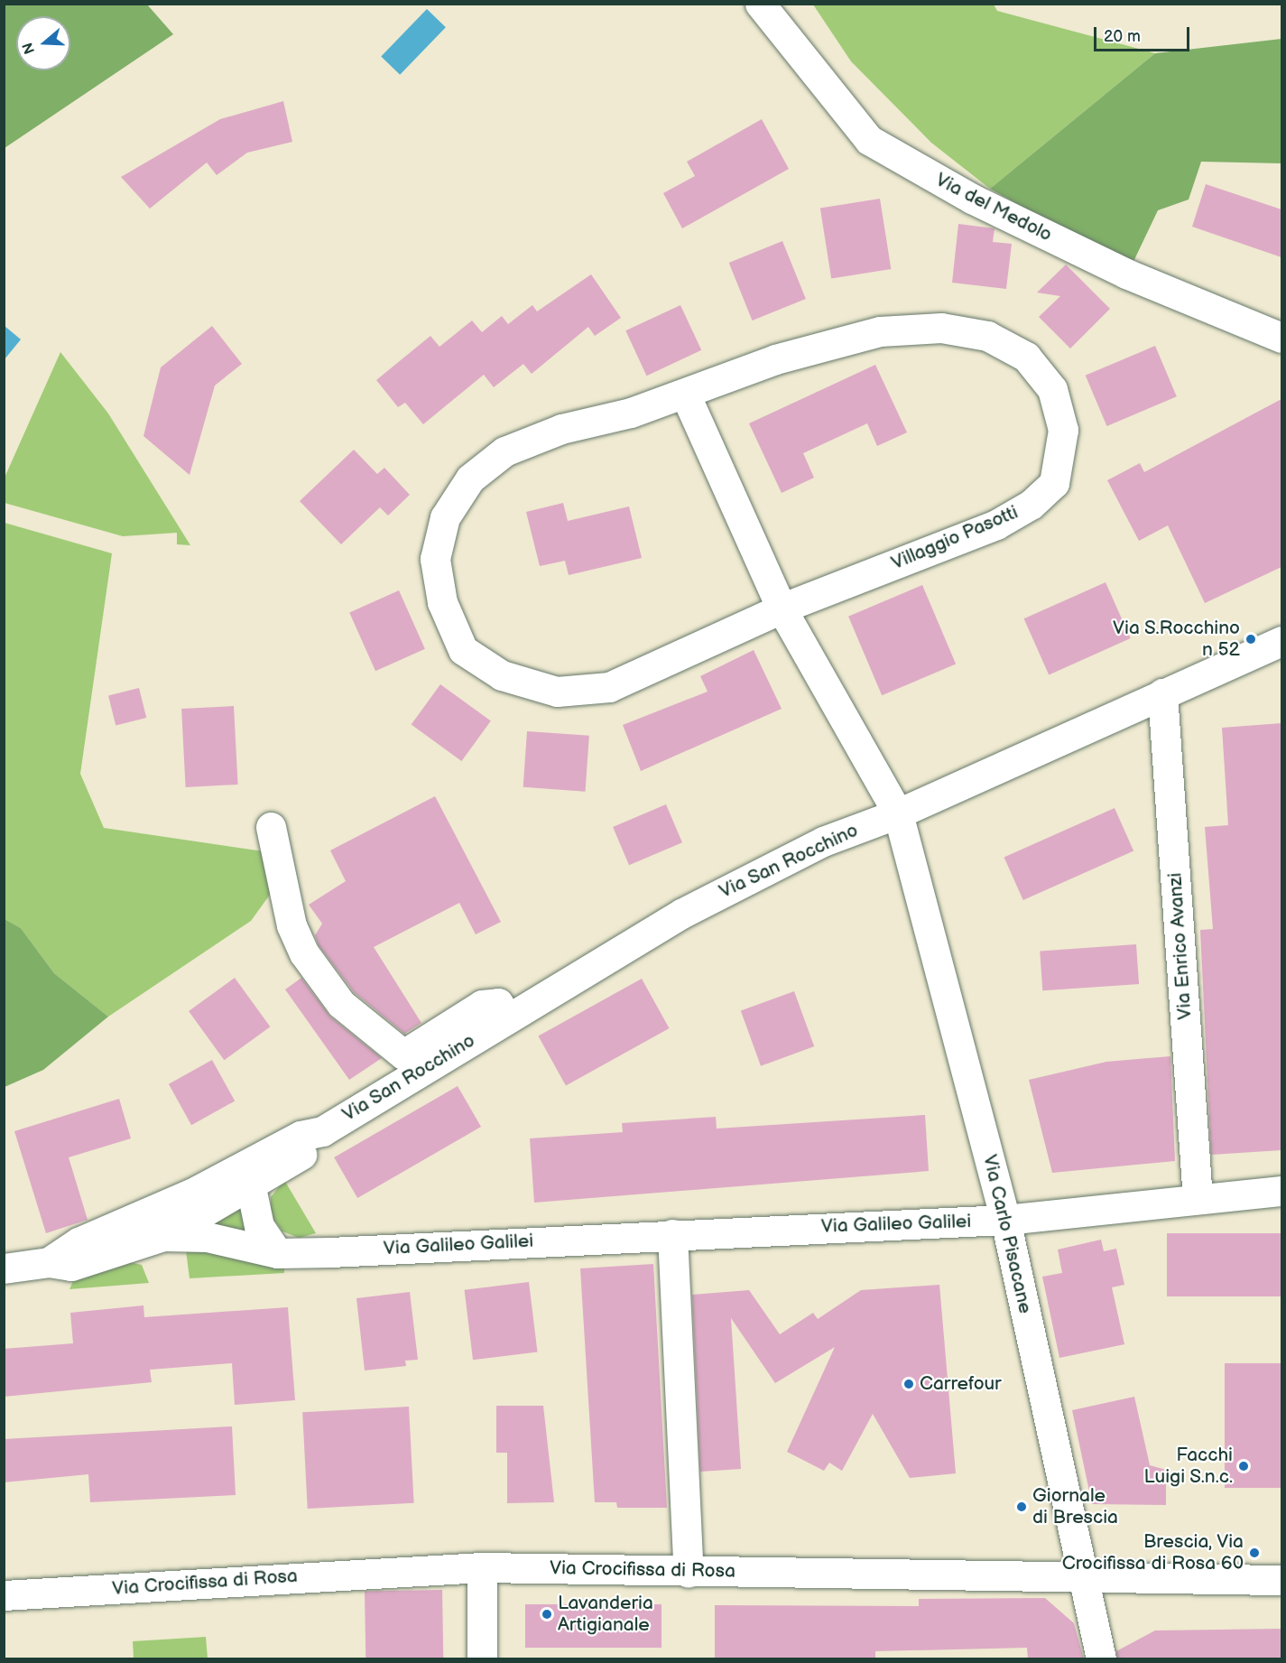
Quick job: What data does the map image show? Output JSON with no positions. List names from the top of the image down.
{
  "streets": {
    "street": [
      "Via del Medolo",
      "Villaggio Pasotti",
      "Via San Rocchino",
      "Via Enrico Avanzi",
      "Via Galileo Galilei",
      "Via Carlo Pisacane",
      "Via Crocifissa di Rosa"
    ]
  },
  "crossings": [
    ["Via San Rocchino", "Via Enrico Avanzi"],
    ["Via San Rocchino", "Via Galileo Galilei"],
    ["Via San Rocchino", "Via Carlo Pisacane"],
    ["Via Enrico Avanzi", "Via Galileo Galilei"],
    ["Via Galileo Galilei", "Via Carlo Pisacane"],
    ["Via Carlo Pisacane", "Via Crocifissa di Rosa"]
  ],
  "places": [
    "Via S.Rocchino n 52",
    "Carrefour",
    "Facchi Luigi S.n.c.",
    "Giornale di Brescia",
    "Brescia, Via Crocifissa di Rosa 60",
    "Lavanderia Artigianale"
  ],
  "scale_bar": "20 m",
  "north": "left"
}
